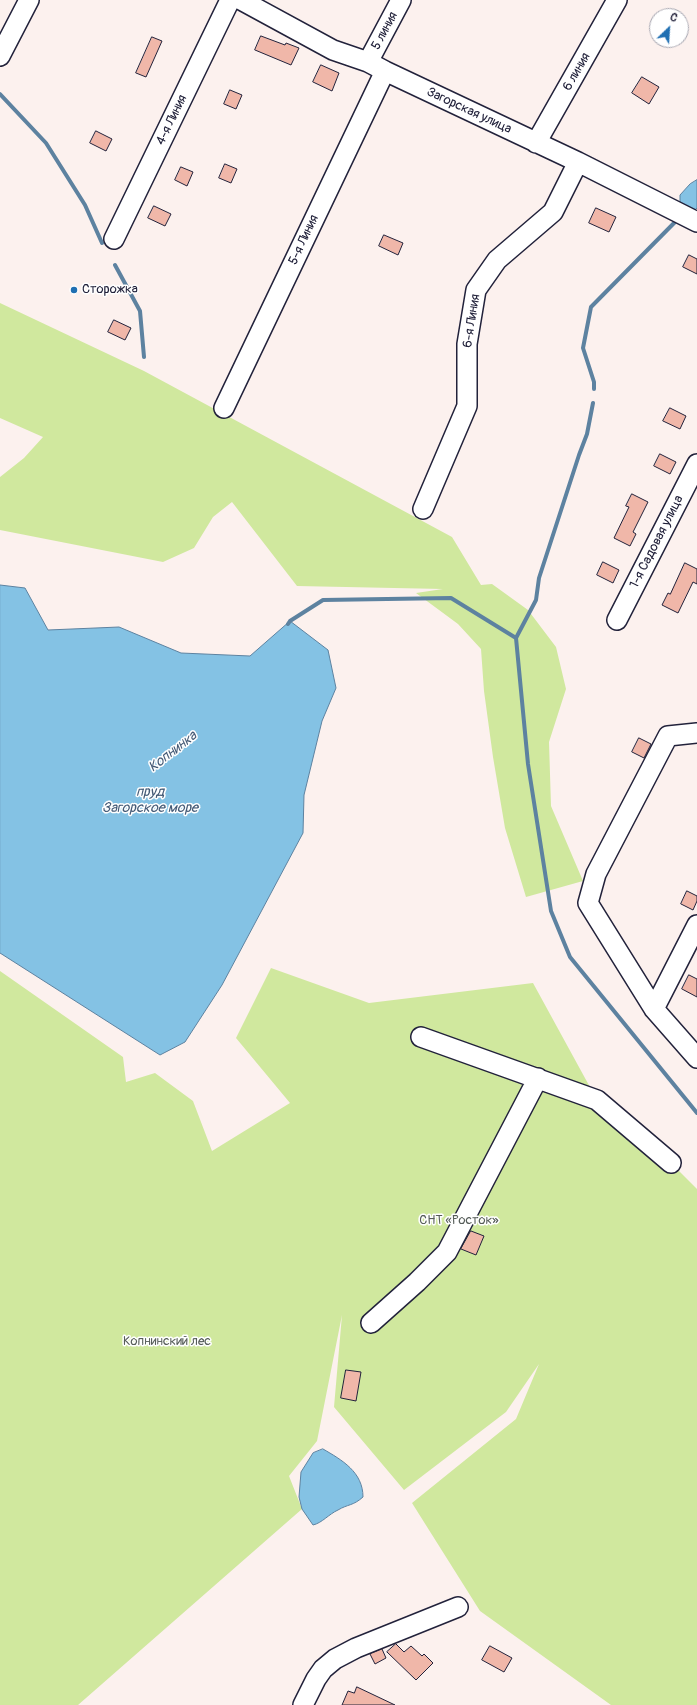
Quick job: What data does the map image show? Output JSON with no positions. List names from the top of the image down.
{
  "streets": {
    "street": [
      "5 линия",
      "6 линия",
      "Загорская улица",
      "4-я Линия",
      "5-я Линия",
      "6-я Линия",
      "1-я Садовая улица"
    ]
  },
  "crossings": [
    ["5 линия", "Загорская улица"],
    ["6 линия", "Загорская улица"],
    ["Загорская улица", "5-я Линия"],
    ["Загорская улица", "6-я Линия"]
  ],
  "water": ["Копнинка", "пруд Загорское море"],
  "parks": ["СНТ «Росток»", "Копнинский лес"],
  "places": ["Сторожка"],
  "north": "top right"
}
